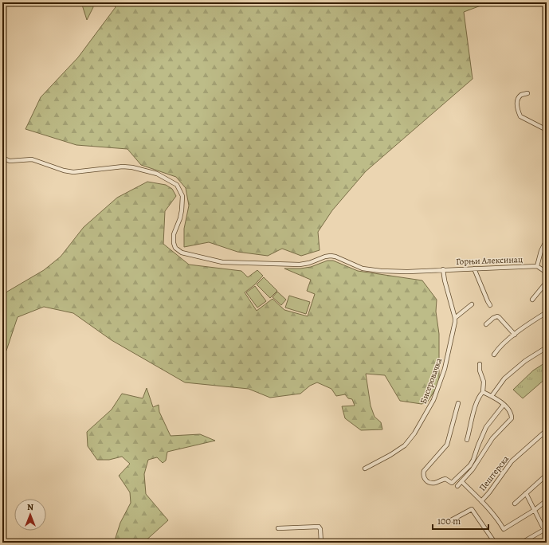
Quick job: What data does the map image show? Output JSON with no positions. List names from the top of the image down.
{
  "streets": {
    "street": ["Горњи Алексинац", "Бисеровачка", "Пештерска"]
  },
  "crossings": [
    ["Горњи Алексинац", "Бисеровачка"]
  ],
  "scale_bar": "100 m",
  "north": "top"
}
